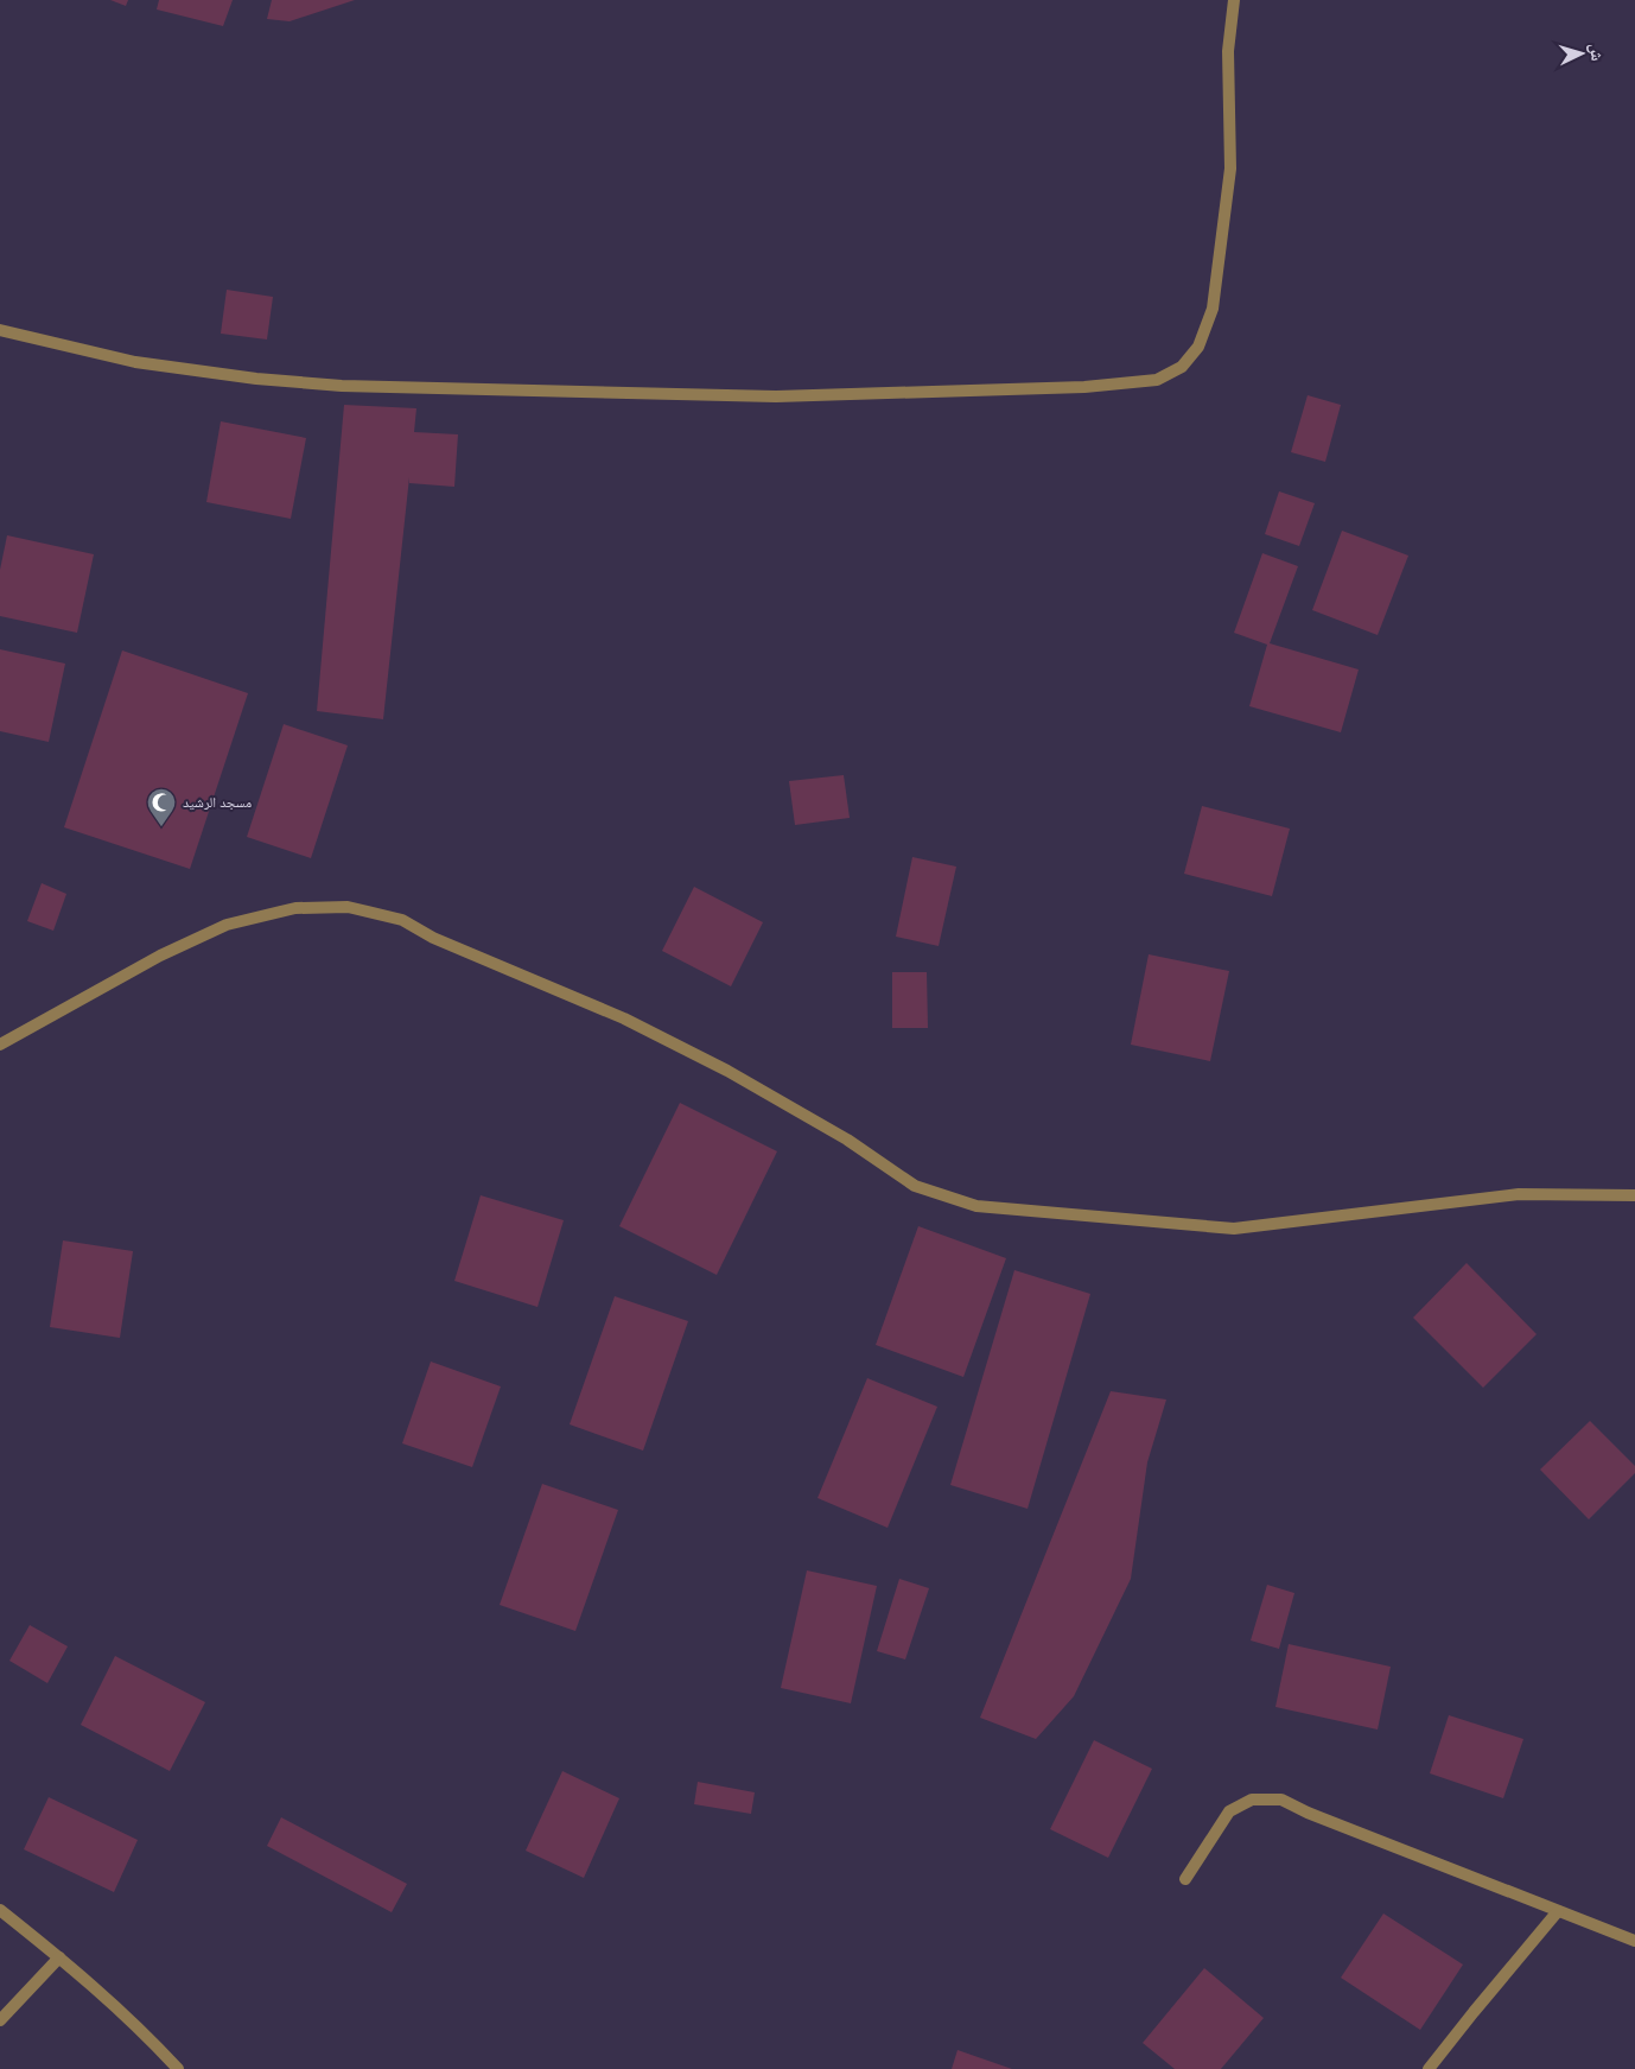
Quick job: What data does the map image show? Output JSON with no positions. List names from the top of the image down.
{
  "places": {
    "mosque": ["مسجد الرشيد"]
  },
  "north": "right"
}
